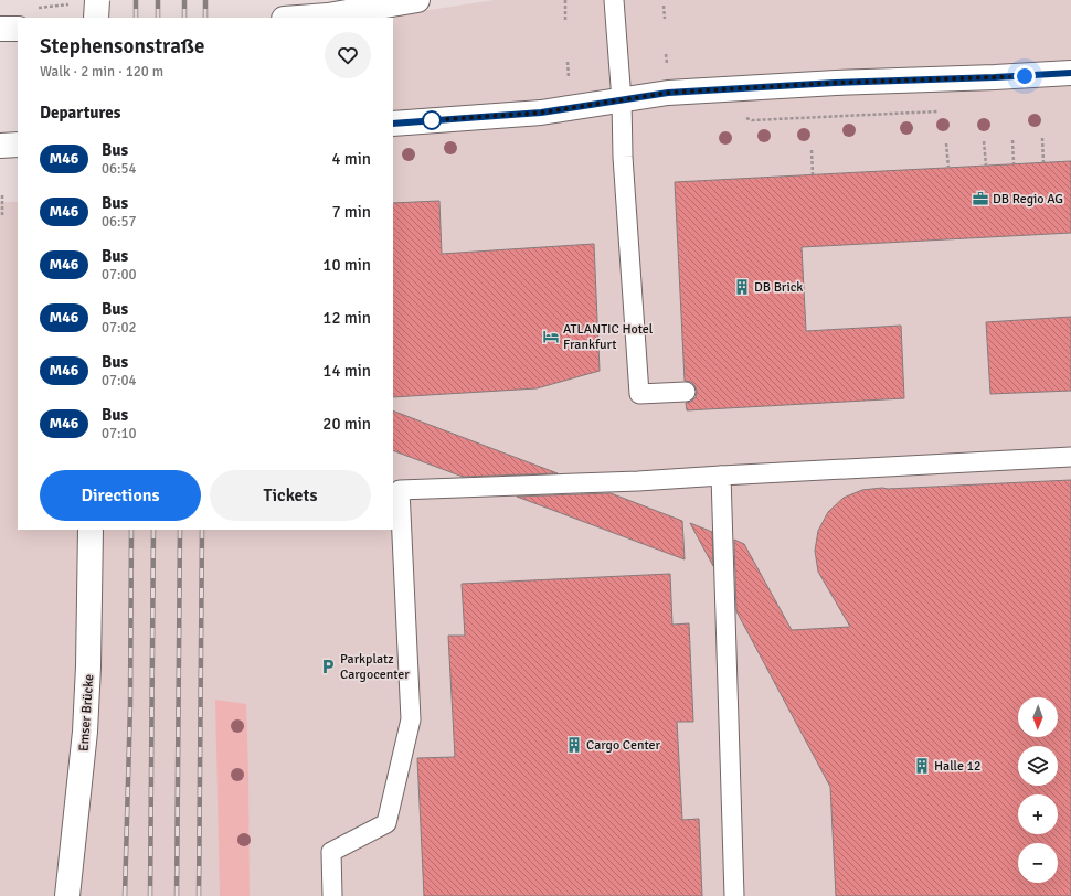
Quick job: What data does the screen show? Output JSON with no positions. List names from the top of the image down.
{
  "streets": {
    "street": ["Emser Brücke"]
  },
  "places": {
    "office": ["DB Regio AG"],
    "building": ["DB Brick", "Cargo Center", "Halle 12"],
    "hotel": ["ATLANTIC Hotel Frankfurt"],
    "parking": ["Parkplatz Cargocenter"]
  },
  "lines": ["bus line M46"],
  "north": "bottom",
  "page": {
    "heading": [
      ["Stephensonstraße", "Walk · 2 min · 120 m"],
      "Departures"
    ],
    "list": [
      {
        "mark": "M46",
        "name": "Bus",
        "note": "06:54",
        "value": "4 min"
      },
      {
        "mark": "M46",
        "name": "Bus",
        "note": "06:57",
        "value": "7 min"
      },
      {
        "mark": "M46",
        "name": "Bus",
        "note": "07:00",
        "value": "10 min"
      },
      {
        "mark": "M46",
        "name": "Bus",
        "note": "07:02",
        "value": "12 min"
      },
      {
        "mark": "M46",
        "name": "Bus",
        "note": "07:04",
        "value": "14 min"
      },
      {
        "mark": "M46",
        "name": "Bus",
        "note": "07:10",
        "value": "20 min"
      }
    ],
    "buttons": ["Directions", "Tickets"],
    "map_buttons": ["+", "−"]
  }
}
